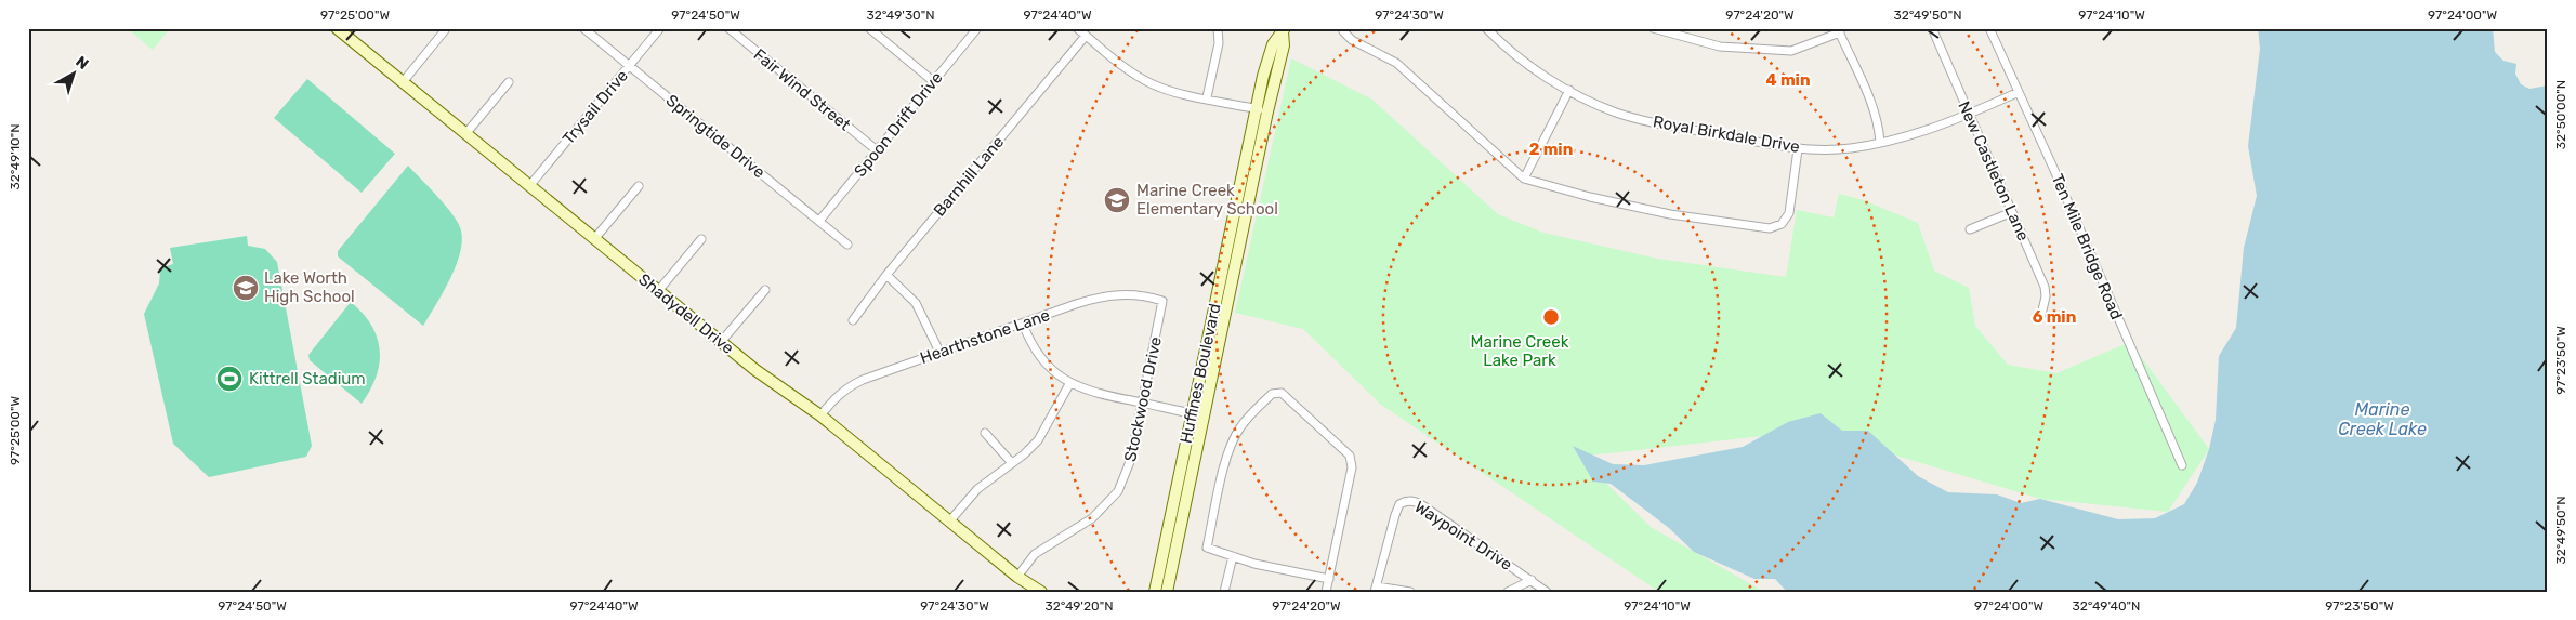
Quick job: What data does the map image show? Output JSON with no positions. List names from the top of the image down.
{
  "streets": {
    "main road": ["Shadydell Drive", "Huffines Boulevard"],
    "street": [
      "Fair Wind Street",
      "Trysail Drive",
      "Spoon Drift Drive",
      "Royal Birkdale Drive",
      "Springtide Drive",
      "New Castleton Lane",
      "Barnhill Lane",
      "Ten Mile Bridge Road",
      "Hearthstone Lane",
      "Stockwood Drive",
      "Waypoint Drive"
    ]
  },
  "crossings": [
    ["Fair Wind Street", "Spoon Drift Drive"],
    ["Trysail Drive", "Springtide Drive"],
    ["Trysail Drive", "Shadydell Drive"],
    ["Spoon Drift Drive", "Springtide Drive"],
    ["Royal Birkdale Drive", "New Castleton Lane"],
    ["Royal Birkdale Drive", "Ten Mile Bridge Road"],
    ["Shadydell Drive", "Hearthstone Lane"],
    ["Shadydell Drive", "Stockwood Drive"],
    ["Hearthstone Lane", "Stockwood Drive"]
  ],
  "water": ["Marine Creek Lake"],
  "parks": ["Marine Creek Lake Park"],
  "places": {
    "school or university": ["Marine Creek Elementary School", "Lake Worth High School"],
    "sports": ["Kittrell Stadium"]
  },
  "north": "top right",
  "coordinates": [
    "97°25'00\"W",
    "97°24'50\"W",
    "32°49'30\"N",
    "97°24'40\"W",
    "97°24'30\"W",
    "97°24'20\"W",
    "32°49'50\"N",
    "97°24'10\"W",
    "97°24'00\"W",
    "32°50'00\"N",
    "32°49'10\"N",
    "97°23'50\"W",
    "32°49'20\"N",
    "32°49'40\"N"
  ],
  "rings": ["4 min", "2 min", "6 min"]
}
